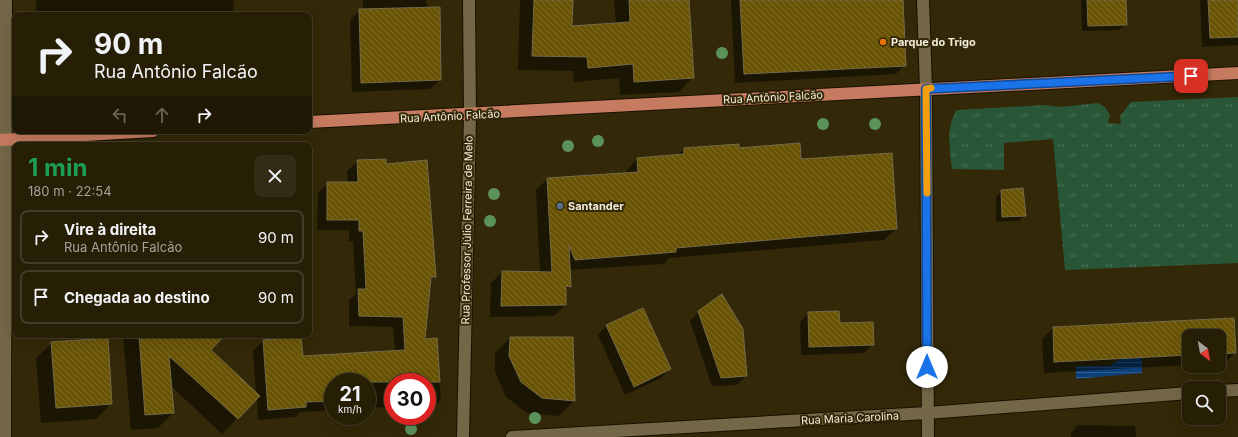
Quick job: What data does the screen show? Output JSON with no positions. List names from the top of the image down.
{
  "streets": {
    "main road": ["Rua Antônio Falcão"],
    "street": ["Rua Professor Júlio Ferreira de Melo", "Rua Maria Carolina"]
  },
  "crossings": [
    ["Rua Antônio Falcão", "Rua Professor Júlio Ferreira de Melo"]
  ],
  "places": ["Parque do Trigo", "Santander"],
  "north": "bottom right",
  "page": {
    "turn": ["90 m", "Rua Antônio Falcão"],
    "heading": ["1 min", "180 m · 22:54"],
    "list": [
      {
        "name": "Vire à direita",
        "note": "Rua Antônio Falcão",
        "value": "90 m"
      },
      {
        "name": "Chegada ao destino",
        "value": "90 m"
      }
    ],
    "speed": "21 km/h",
    "limit": "30"
  }
}
